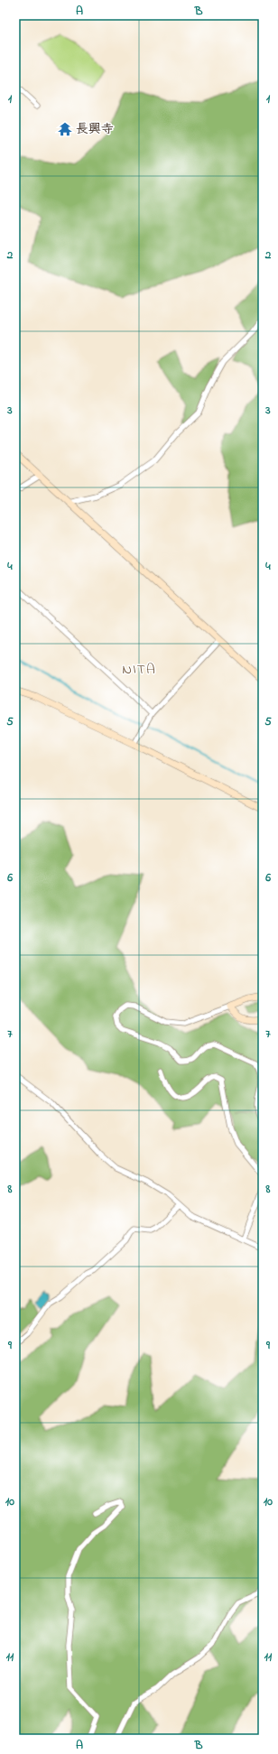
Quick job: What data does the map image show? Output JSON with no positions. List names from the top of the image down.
{
  "districts": ["NITA"],
  "places": {
    "temple": ["長興寺"]
  },
  "grid": {
    "columns": ["A", "B"],
    "rows": [
      "1",
      "2",
      "3",
      "4",
      "5",
      "6",
      "7",
      "8",
      "9",
      "10",
      "11"
    ]
  }
}
